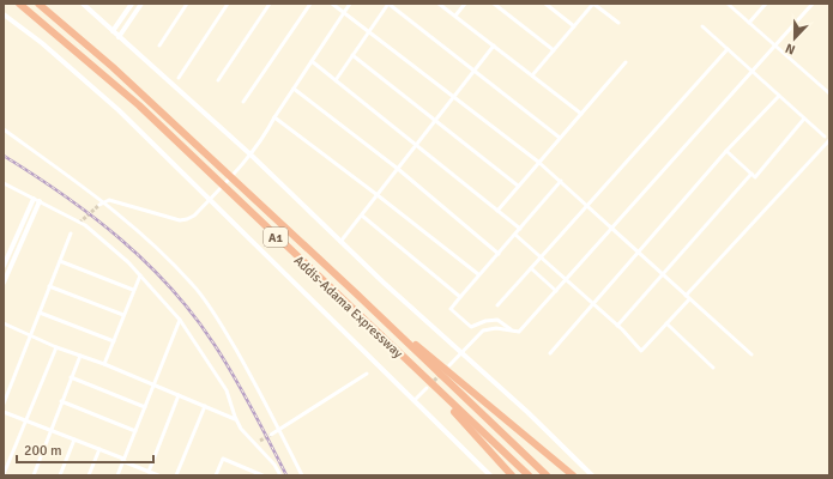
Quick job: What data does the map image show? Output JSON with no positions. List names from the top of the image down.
{
  "streets": {
    "highway": ["A1", "Addis-Adama Expressway"]
  },
  "scale_bar": "200 m",
  "north": "bottom"
}
